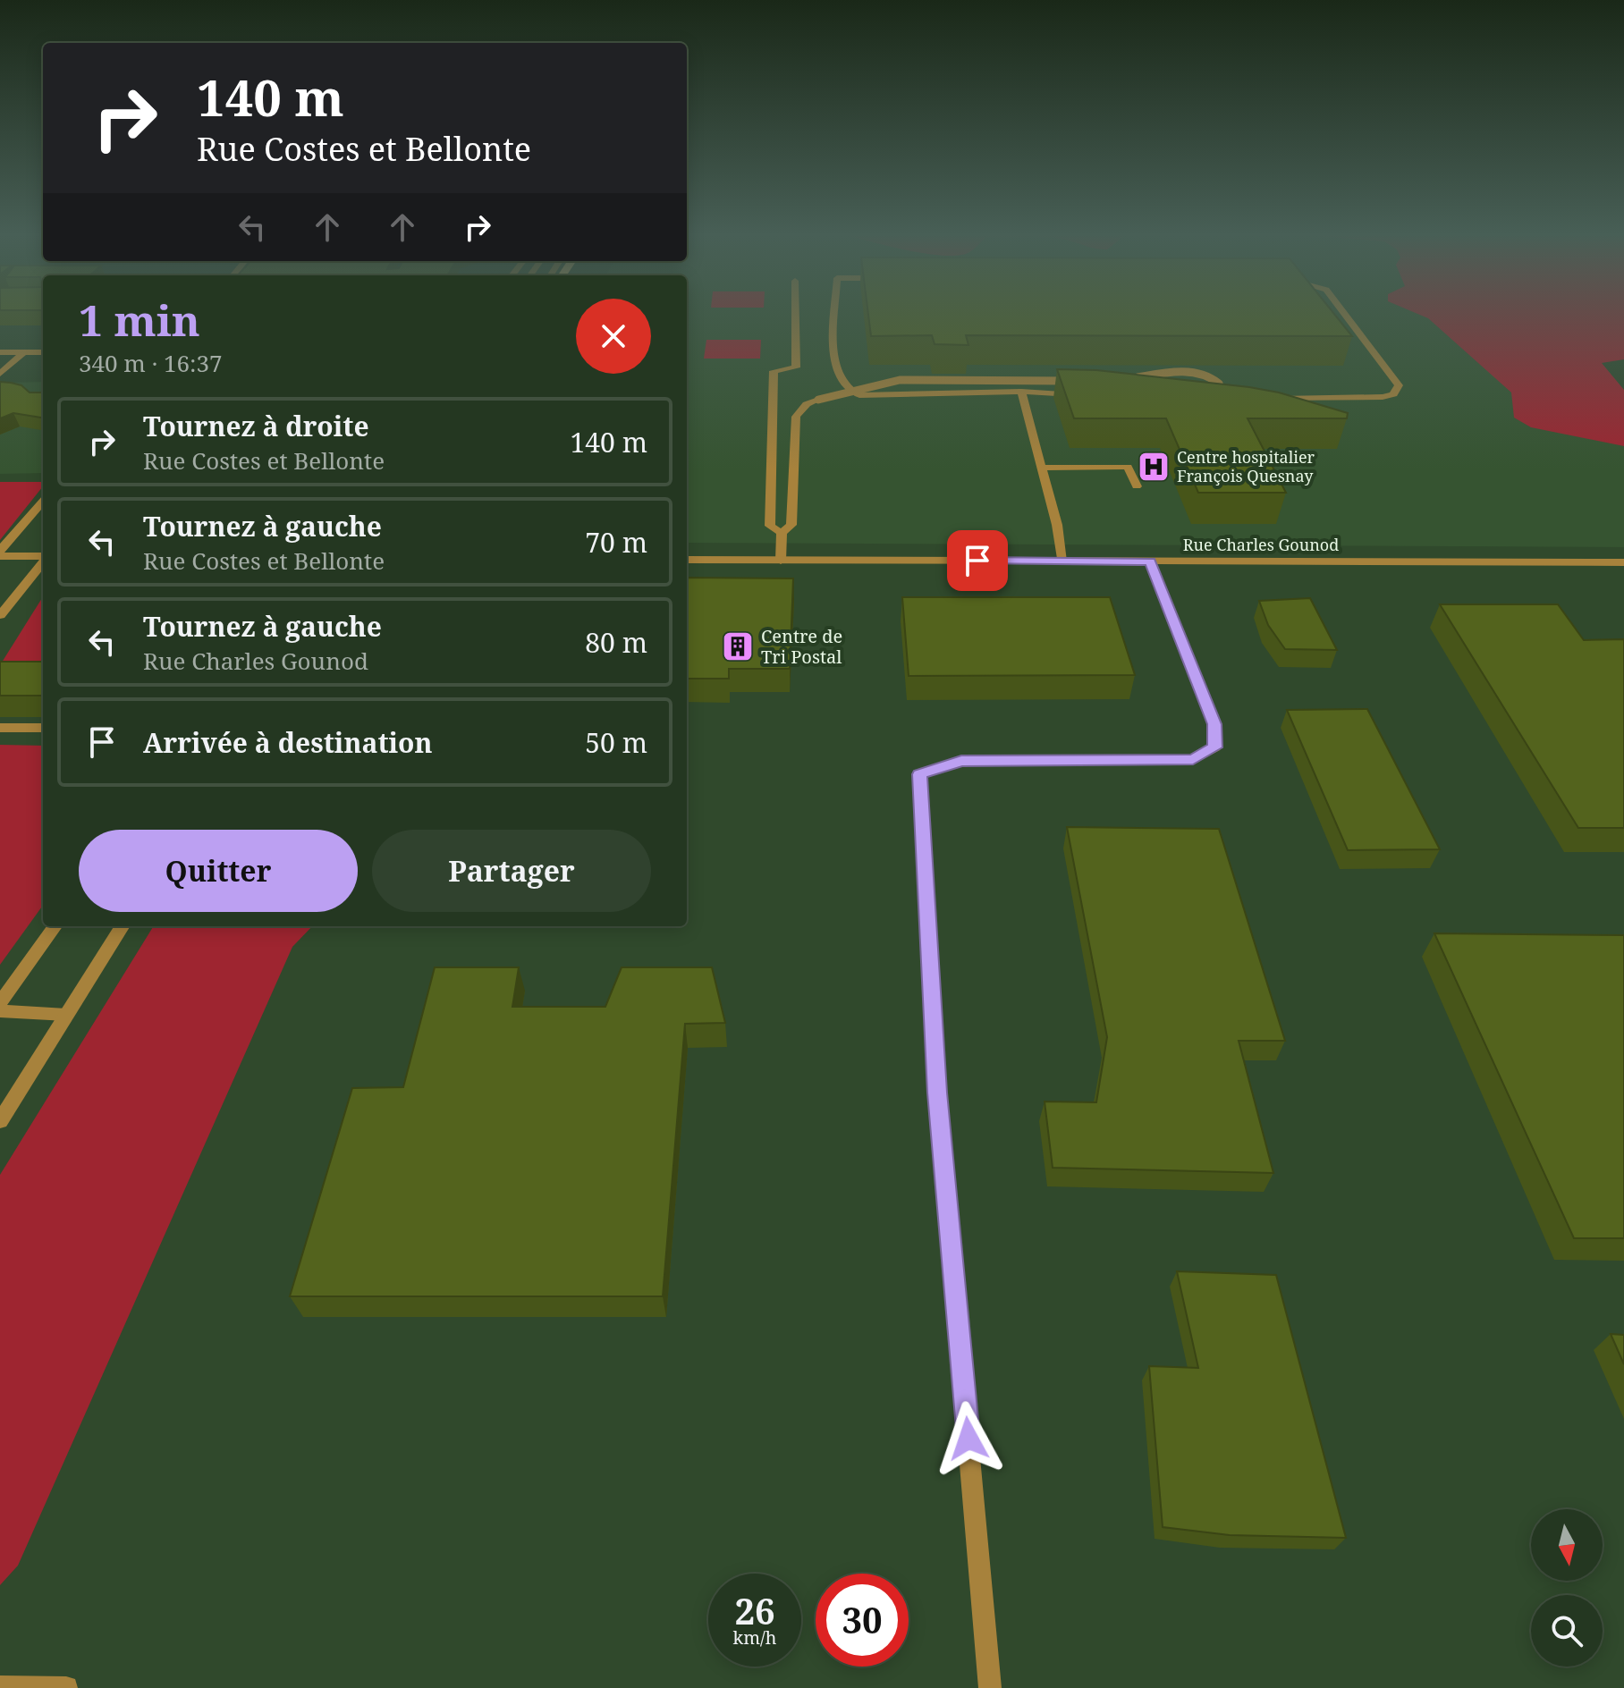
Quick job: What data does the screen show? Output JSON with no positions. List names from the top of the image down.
{
  "streets": {
    "street": ["Rue Charles Gounod"]
  },
  "places": {
    "hospital": ["Centre hospitalier François Quesnay"],
    "building": ["Centre de Tri Postal"]
  },
  "north": "bottom",
  "page": {
    "turn": ["140 m", "Rue Costes et Bellonte"],
    "heading": ["1 min", "340 m · 16:37"],
    "list": [
      {
        "name": "Tournez à droite",
        "note": "Rue Costes et Bellonte",
        "value": "140 m"
      },
      {
        "name": "Tournez à gauche",
        "note": "Rue Costes et Bellonte",
        "value": "70 m"
      },
      {
        "name": "Tournez à gauche",
        "note": "Rue Charles Gounod",
        "value": "80 m"
      },
      {
        "name": "Arrivée à destination",
        "value": "50 m"
      }
    ],
    "buttons": ["Quitter", "Partager"],
    "speed": "26 km/h",
    "limit": "30"
  }
}
